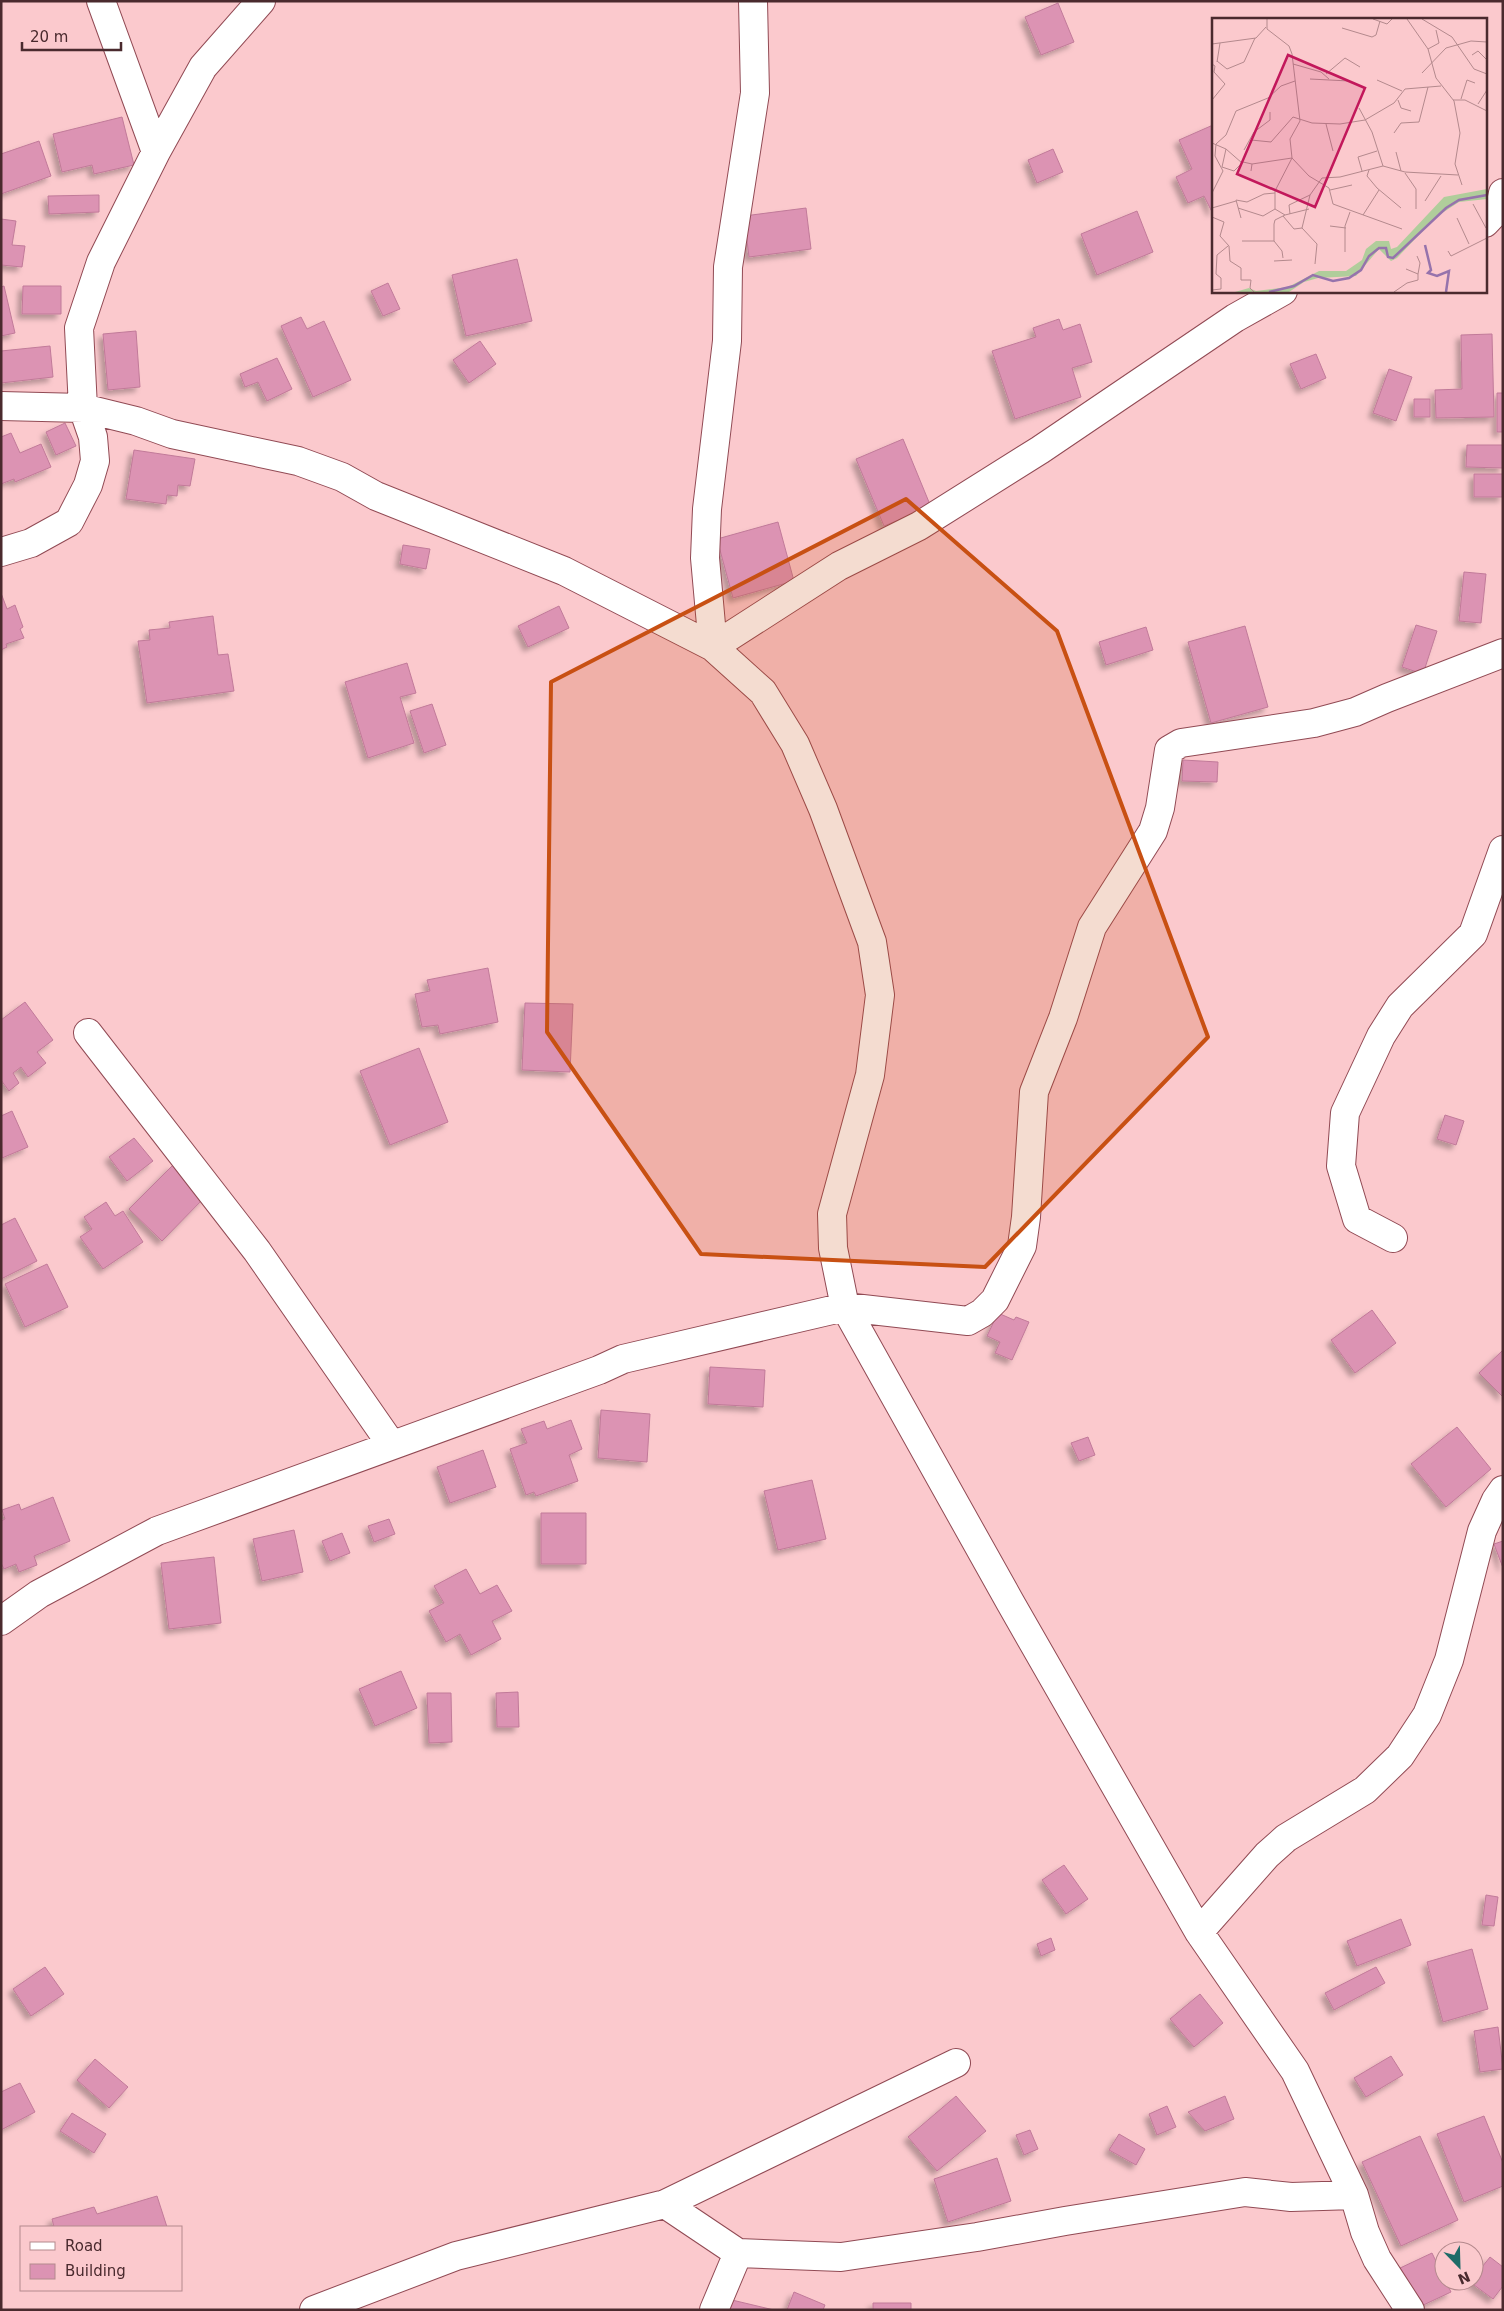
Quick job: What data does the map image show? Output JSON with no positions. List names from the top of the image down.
{
  "legend": ["Road", "Building"],
  "scale_bar": "20 m",
  "north": "bottom right"
}
